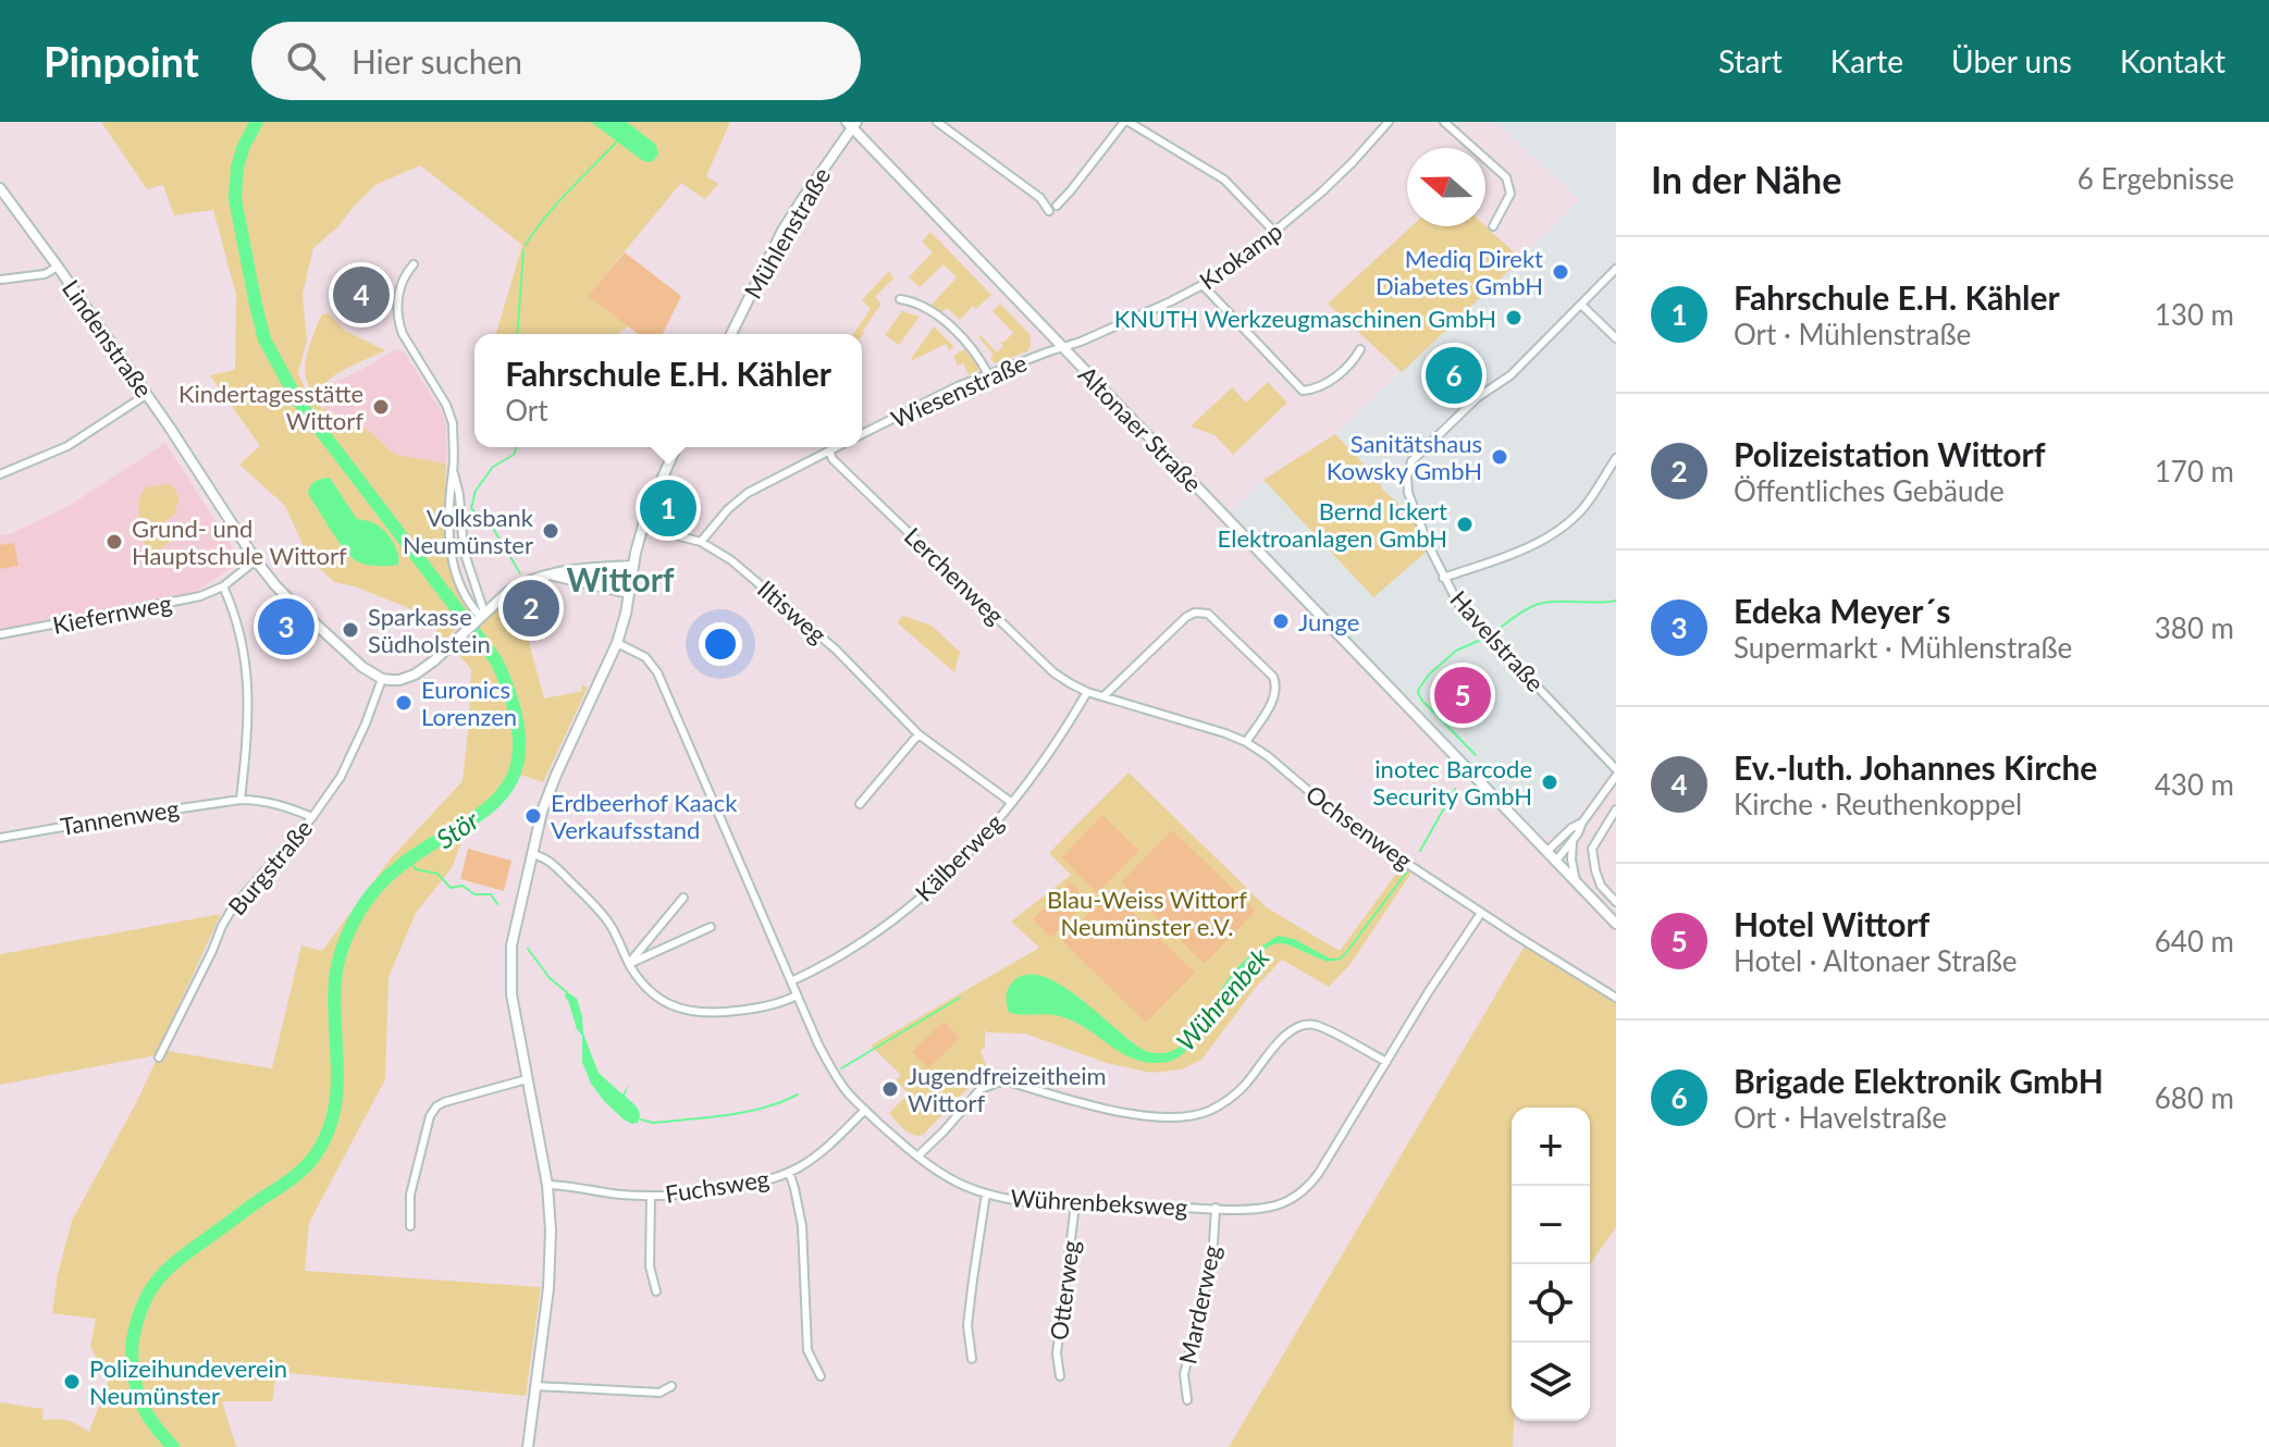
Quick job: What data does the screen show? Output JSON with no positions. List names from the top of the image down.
{
  "streets": {
    "street": [
      "Mühlenstraße",
      "Krokamp",
      "Lindenstraße",
      "Wiesenstraße",
      "Altonaer Straße",
      "Lerchenweg",
      "Iltisweg",
      "Kiefernweg",
      "Havelstraße",
      "Tannenweg",
      "Ochsenweg",
      "Kälberweg",
      "Burgstraße",
      "Fuchsweg",
      "Wührenbeksweg",
      "Otterweg",
      "Marderweg"
    ]
  },
  "crossings": [
    ["Mühlenstraße", "Altonaer Straße"],
    ["Krokamp", "Wiesenstraße"],
    ["Krokamp", "Altonaer Straße"],
    ["Wiesenstraße", "Altonaer Straße"],
    ["Lerchenweg", "Ochsenweg"],
    ["Lerchenweg", "Kälberweg"],
    ["Iltisweg", "Kälberweg"],
    ["Tannenweg", "Burgstraße"],
    ["Ochsenweg", "Kälberweg"],
    ["Ochsenweg", "Wührenbeksweg"],
    ["Kälberweg", "Wührenbeksweg"],
    ["Fuchsweg", "Wührenbeksweg"],
    ["Wührenbeksweg", "Otterweg"],
    ["Wührenbeksweg", "Marderweg"]
  ],
  "districts": ["Wittorf"],
  "water": ["Stör", "Wührenbek"],
  "parks": ["Blau-Weiss Wittorf Neumünster e.V."],
  "places": [
    "Mediq Direkt Diabetes GmbH",
    "KNUTH Werkzeugmaschinen GmbH",
    "Kindertagesstätte Wittorf",
    "Sanitätshaus Kowsky GmbH",
    "Bernd Ickert Elektroanlagen GmbH",
    "Volksbank Neumünster",
    "Grund- und Hauptschule Wittorf",
    "Junge",
    "Sparkasse Südholstein",
    "Euronics Lorenzen",
    "inotec Barcode Security GmbH",
    "Erdbeerhof Kaack Verkaufsstand",
    "Jugendfreizeitheim Wittorf",
    "Polizeihundeverein Neumünster"
  ],
  "north": "left",
  "page": {
    "header": "Pinpoint",
    "search": "Hier suchen",
    "nav": [
      "Start",
      "Karte",
      "Über uns",
      "Kontakt"
    ],
    "heading": ["In der Nähe", "6 Ergebnisse"],
    "list": [
      {
        "mark": "1",
        "name": "Fahrschule E.H. Kähler",
        "note": "Ort · Mühlenstraße",
        "value": "130 m"
      },
      {
        "mark": "2",
        "name": "Polizeistation Wittorf",
        "note": "Öffentliches Gebäude",
        "value": "170 m"
      },
      {
        "mark": "3",
        "name": "Edeka Meyer´s",
        "note": "Supermarkt · Mühlenstraße",
        "value": "380 m"
      },
      {
        "mark": "4",
        "name": "Ev.-luth. Johannes Kirche",
        "note": "Kirche · Reuthenkoppel",
        "value": "430 m"
      },
      {
        "mark": "5",
        "name": "Hotel Wittorf",
        "note": "Hotel · Altonaer Straße",
        "value": "640 m"
      },
      {
        "mark": "6",
        "name": "Brigade Elektronik GmbH",
        "note": "Ort · Havelstraße",
        "value": "680 m"
      }
    ],
    "pins": [
      "4",
      "6",
      "1",
      "2",
      "3",
      "5"
    ],
    "popup": ["Fahrschule E.H. Kähler", "Ort"],
    "map_buttons": ["+", "−"]
  }
}
